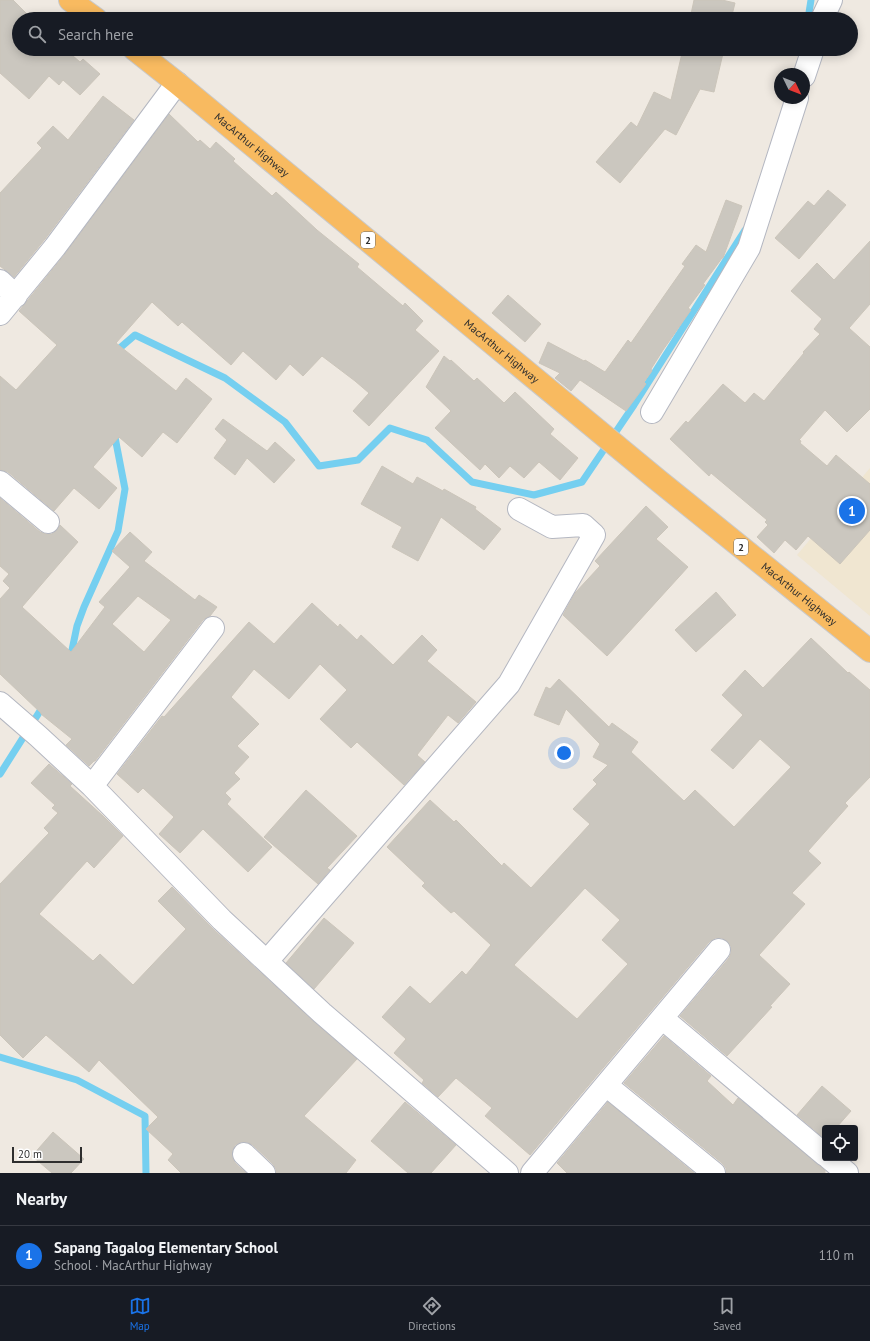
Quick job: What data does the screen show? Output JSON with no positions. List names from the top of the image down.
{
  "streets": {
    "highway": ["MacArthur Highway", "2"]
  },
  "scale_bar": "20 m",
  "north": "bottom right",
  "page": {
    "search": "Search here",
    "pins": "1",
    "scale": "20 m",
    "heading": "Nearby",
    "list": [
      {
        "mark": "1",
        "name": "Sapang Tagalog Elementary School",
        "note": "School · MacArthur Highway",
        "value": "110 m"
      }
    ],
    "nav": ["Map", "Directions", "Saved"]
  }
}
